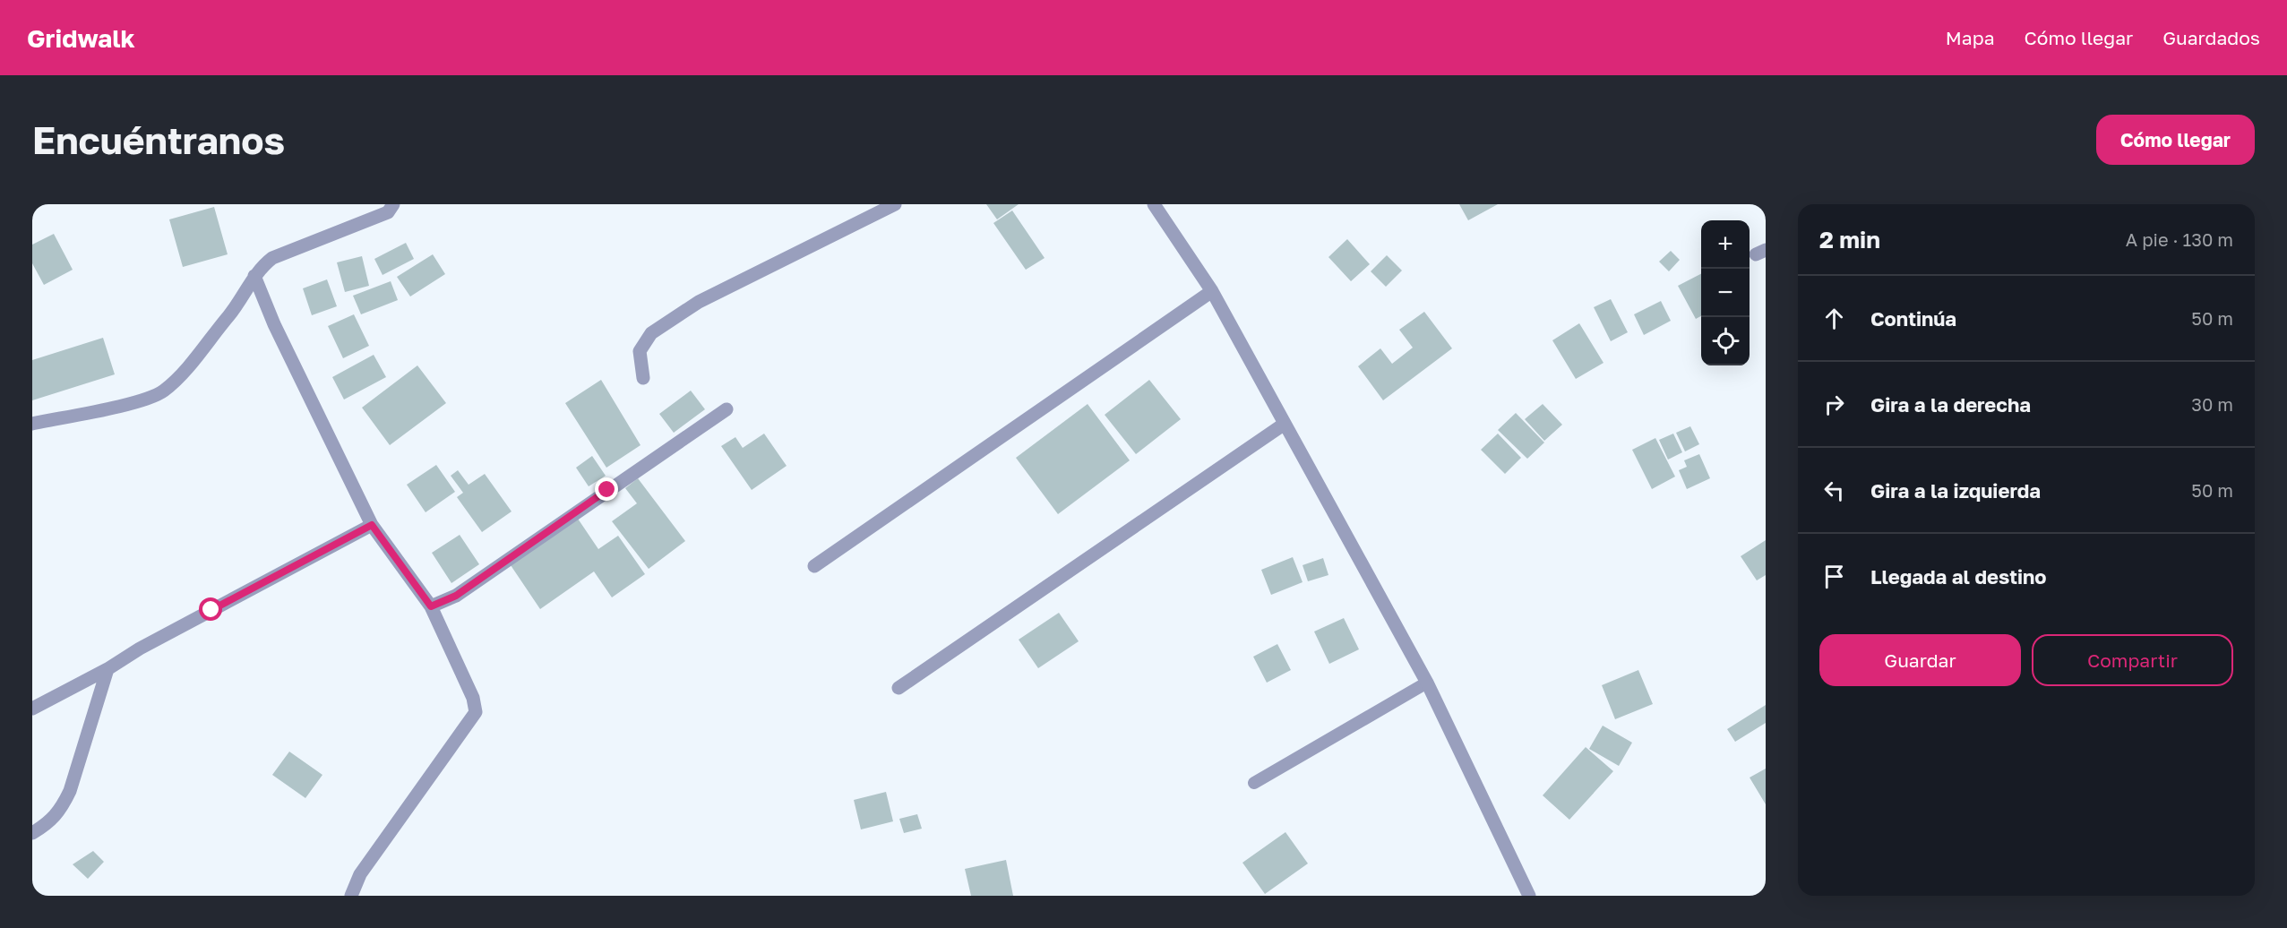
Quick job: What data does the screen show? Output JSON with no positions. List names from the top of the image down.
{
  "page": {
    "header": "Gridwalk",
    "nav": ["Mapa", "Cómo llegar", "Guardados"],
    "buttons": [
      "Cómo llegar",
      ["Guardar", "Compartir"]
    ],
    "title": "Encuéntranos",
    "heading": ["2 min", "A pie · 130 m"],
    "map_buttons": ["+", "−"],
    "list": [
      ["Continúa", "50 m"],
      ["Gira a la derecha", "30 m"],
      ["Gira a la izquierda", "50 m"],
      "Llegada al destino"
    ]
  }
}
